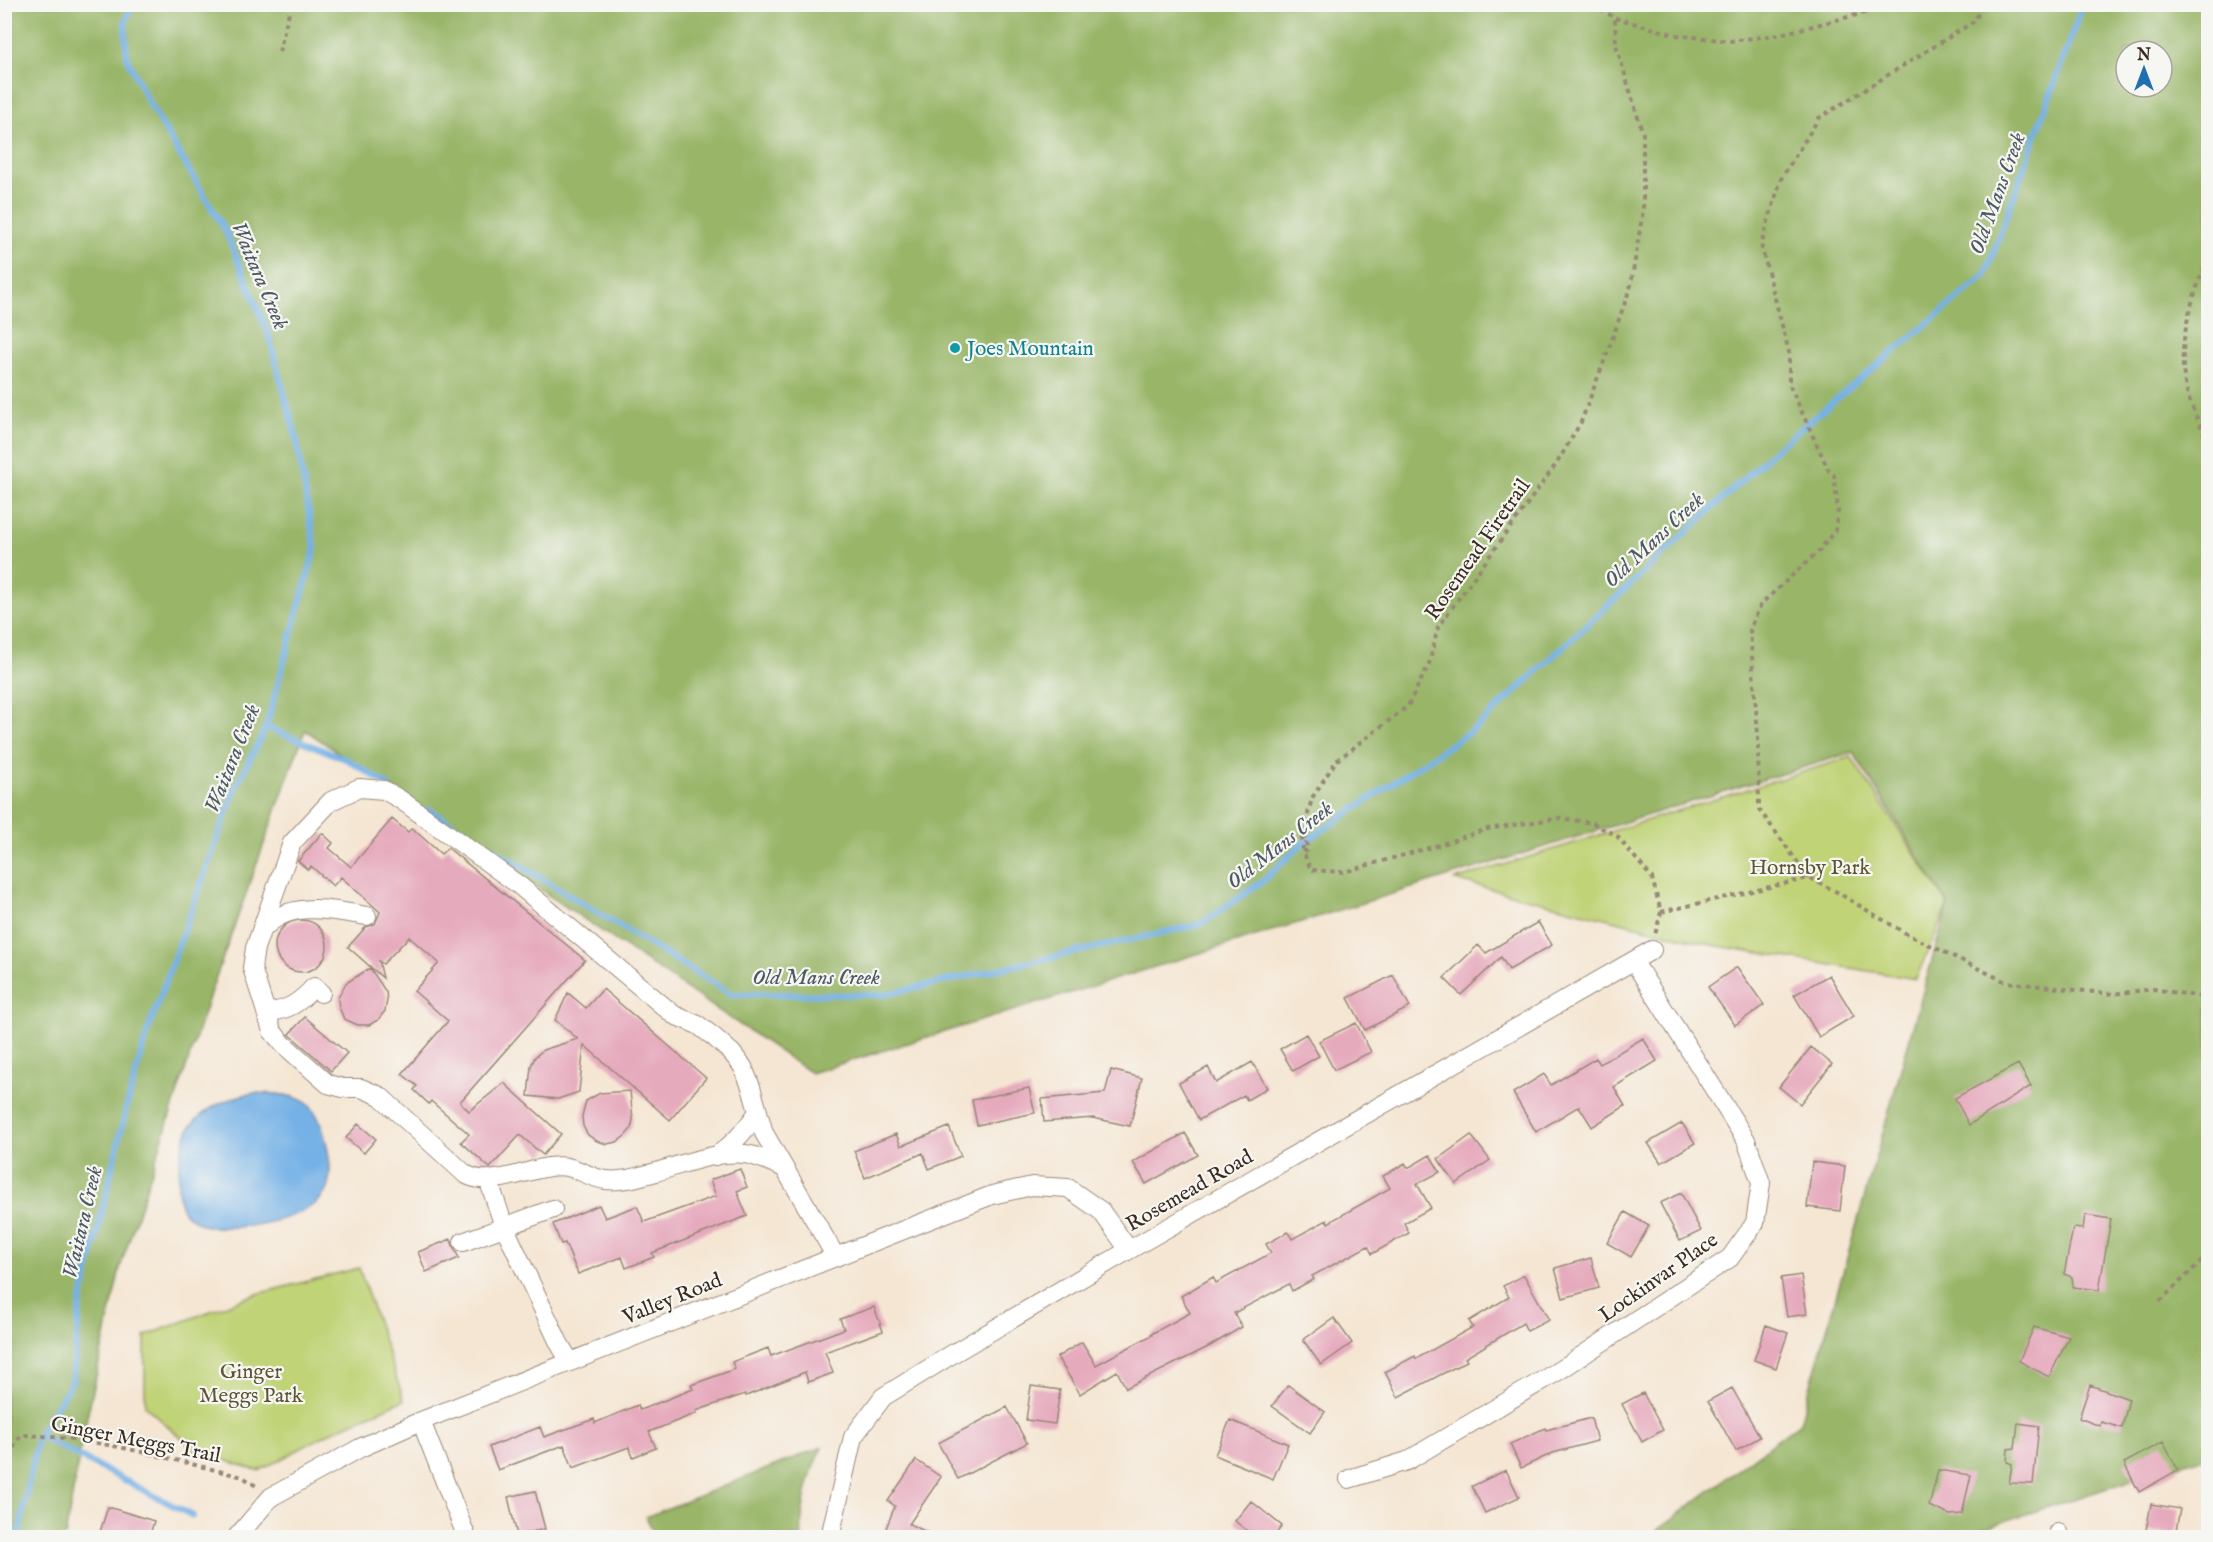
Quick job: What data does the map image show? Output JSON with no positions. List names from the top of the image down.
{
  "streets": {
    "street": ["Rosemead Road", "Lockinvar Place", "Valley Road"],
    "path": ["Rosemead Firetrail", "Ginger Meggs Trail"]
  },
  "crossings": [
    ["Rosemead Road", "Lockinvar Place"],
    ["Rosemead Road", "Valley Road"],
    ["Valley Road", "Ginger Meggs Trail"]
  ],
  "water": ["Old Mans Creek", "Waitara Creek"],
  "parks": ["Hornsby Park", "Ginger Meggs Park"],
  "places": ["Joes Mountain"],
  "north": "top"
}
